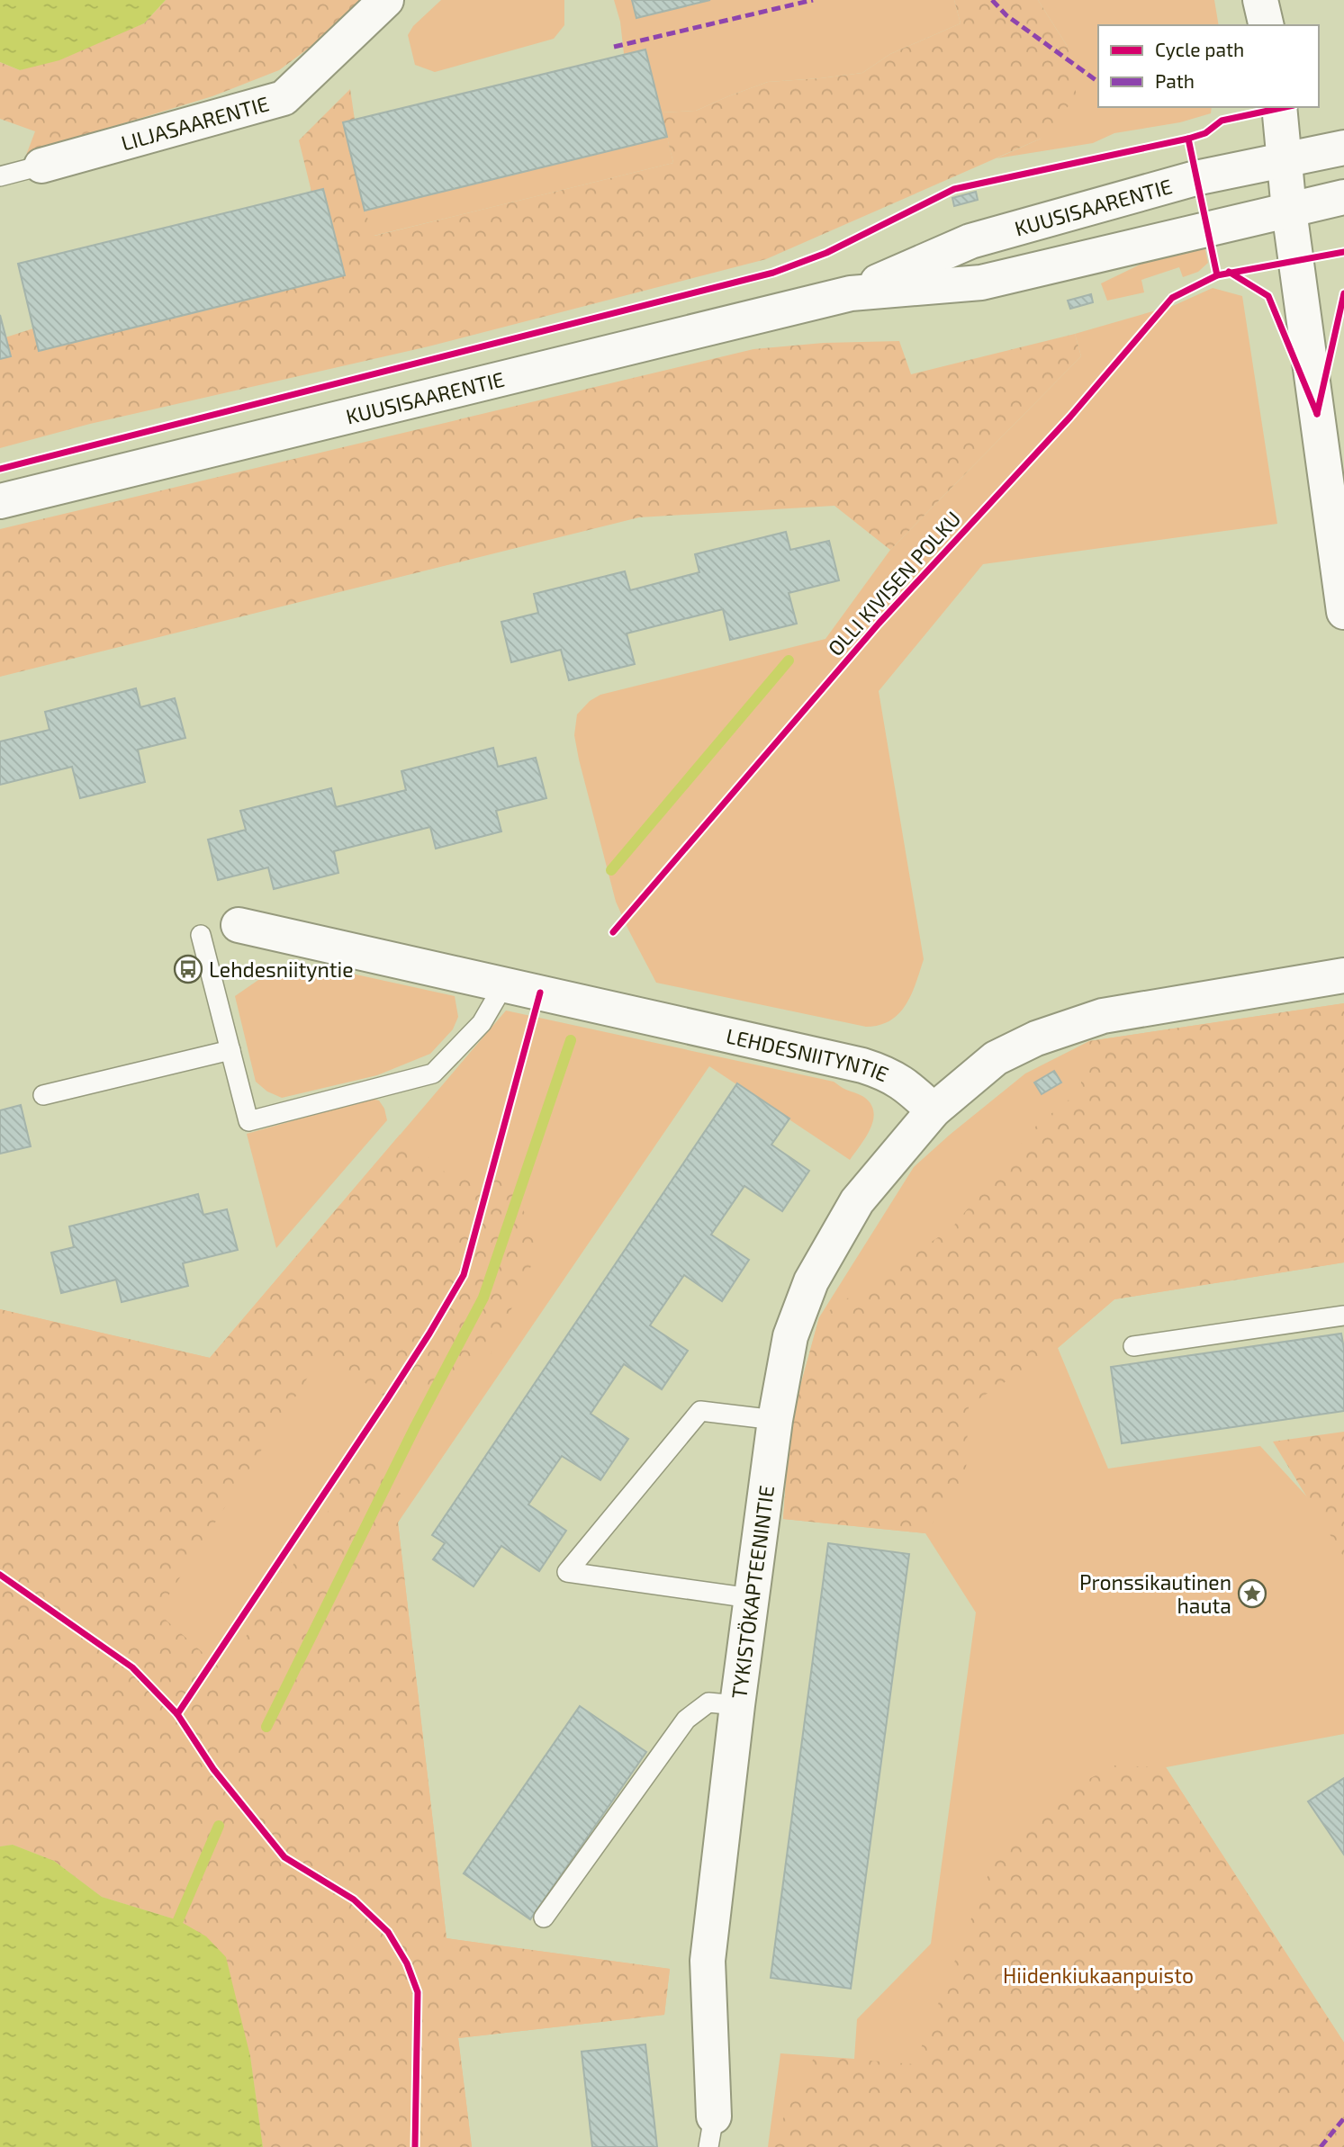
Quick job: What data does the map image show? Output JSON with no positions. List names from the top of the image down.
{
  "streets": {
    "street": [
      "LILJASAARENTIE",
      "KUUSISAARENTIE",
      "LEHDESNIITYNTIE",
      "TYKISTÖKAPTEENINTIE"
    ],
    "cycle path": ["OLLI KIVISEN POLKU"]
  },
  "crossings": [
    ["LEHDESNIITYNTIE", "TYKISTÖKAPTEENINTIE"]
  ],
  "parks": ["Hiidenkiukaanpuisto"],
  "places": {
    "bus stop": ["Lehdesniityntie"],
    "place": ["Pronssikautinen hauta"]
  },
  "legend": ["Cycle path", "Path"]
}
